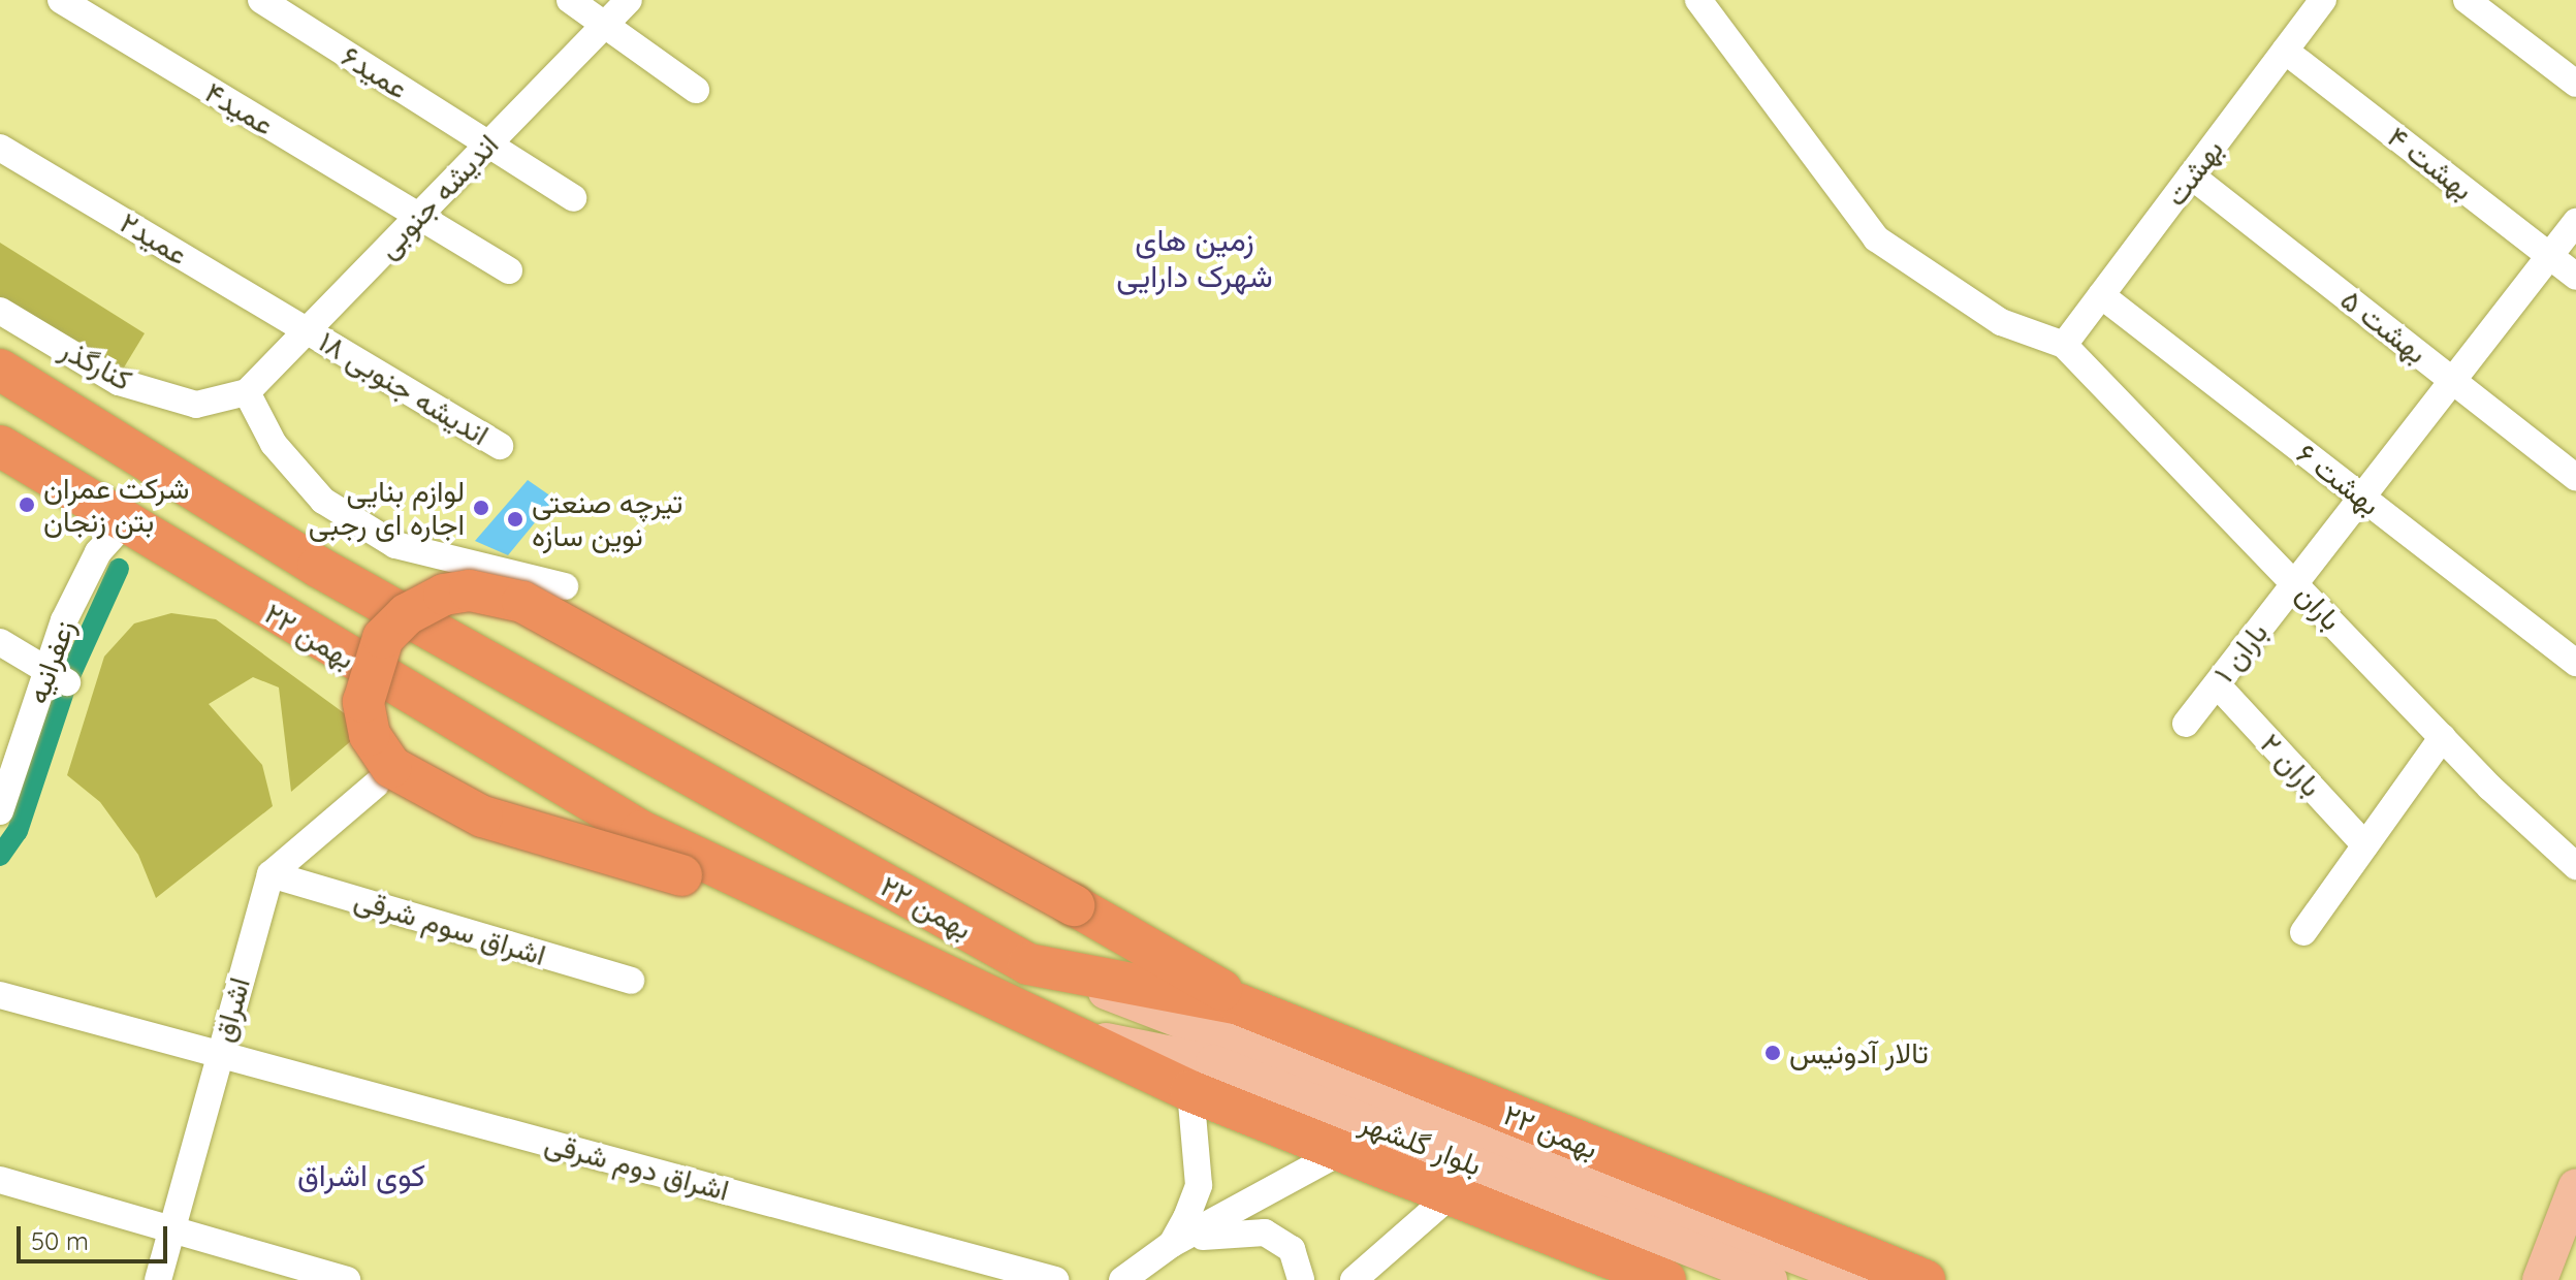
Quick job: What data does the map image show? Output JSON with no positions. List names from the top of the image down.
{
  "streets": {
    "highway": ["۲۲ بهمن"],
    "main road": ["بلوار گلشهر"],
    "street": [
      "عمید۶",
      "عمید۴",
      "بهشت ۴",
      "بهشت",
      "اندیشه جنوبی",
      "عمید۲",
      "بهشت ۵",
      "کنارگذر",
      "اندیشه جنوبی ۱۸",
      "بهشت ۶",
      "باران",
      "باران ۱",
      "زعفرانیه",
      "باران ۲",
      "اشراق سوم شرقی",
      "اشراق",
      "اشراق دوم شرقی"
    ]
  },
  "crossings": [
    ["عمید۶", "اندیشه جنوبی"],
    ["عمید۴", "اندیشه جنوبی"],
    ["بهشت ۴", "بهشت"],
    ["بهشت ۴", "باران ۱"],
    ["بهشت", "بهشت ۵"],
    ["بهشت", "بهشت ۶"],
    ["بهشت", "باران"],
    ["اندیشه جنوبی", "عمید۲"],
    ["اندیشه جنوبی", "کنارگذر"],
    ["اندیشه جنوبی", "اندیشه جنوبی ۱۸"],
    ["عمید۲", "اندیشه جنوبی ۱۸"],
    ["بهشت ۵", "باران ۱"],
    ["بهشت ۶", "باران ۱"],
    ["باران", "باران ۱"],
    ["۲۲ بهمن", "زعفرانیه"],
    ["۲۲ بهمن", "بلوار گلشهر"],
    ["باران ۱", "باران ۲"],
    ["اشراق سوم شرقی", "اشراق"],
    ["اشراق", "اشراق دوم شرقی"]
  ],
  "districts": ["زمین های شهرک دارایی", "کوی اشراق"],
  "places": [
    "شرکت عمران بتن زنجان",
    "لوازم بنایی اجاره ای رجبی",
    "تیرچه صنعتی نوین سازه",
    "تالار آدونیس"
  ],
  "scale_bar": "50 m"
}
